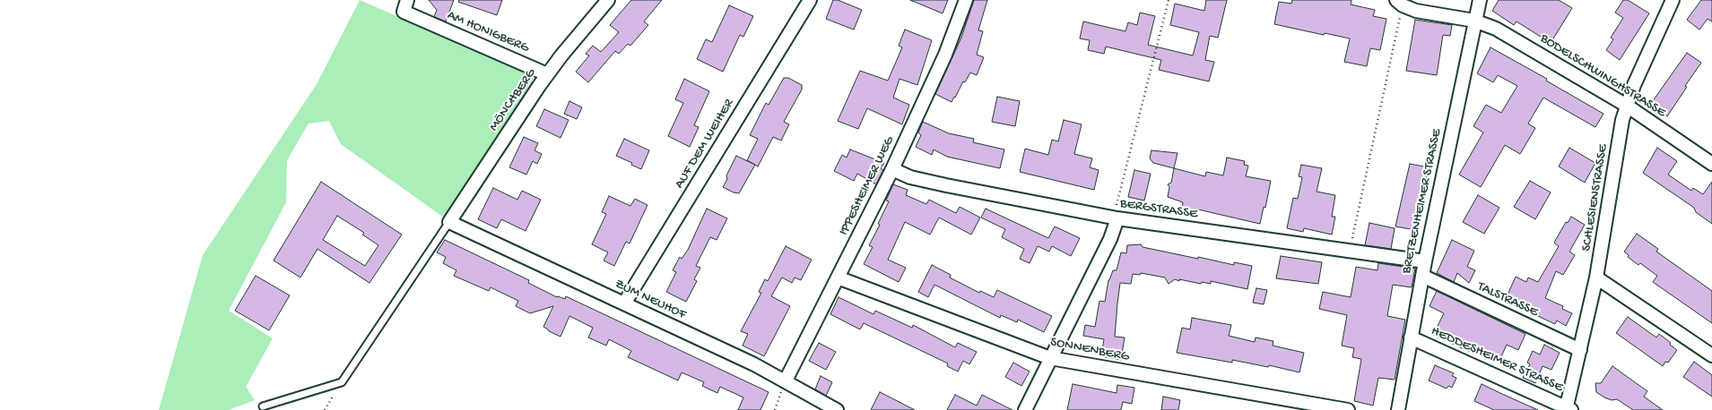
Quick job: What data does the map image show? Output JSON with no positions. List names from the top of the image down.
{
  "streets": {
    "street": [
      "AM HONIGBERG",
      "BODELSCHWINGHSTRASSE",
      "MÖNCHBERG",
      "AUF DEM WEIHER",
      "IPPESHEIMER WEG",
      "SCHLESIENSTRASSE",
      "BRETZENHEIMER STRASSE",
      "BERGSTRASSE",
      "ZUM NEUHOF",
      "TALSTRASSE",
      "SONNENBERG",
      "HEDDESHEIMER STRASSE"
    ]
  },
  "crossings": [
    ["AM HONIGBERG", "MÖNCHBERG"],
    ["BODELSCHWINGHSTRASSE", "SCHLESIENSTRASSE"],
    ["BODELSCHWINGHSTRASSE", "BRETZENHEIMER STRASSE"],
    ["MÖNCHBERG", "ZUM NEUHOF"],
    ["AUF DEM WEIHER", "ZUM NEUHOF"],
    ["IPPESHEIMER WEG", "BERGSTRASSE"],
    ["IPPESHEIMER WEG", "ZUM NEUHOF"],
    ["IPPESHEIMER WEG", "SONNENBERG"],
    ["SCHLESIENSTRASSE", "TALSTRASSE"],
    ["SCHLESIENSTRASSE", "HEDDESHEIMER STRASSE"],
    ["BRETZENHEIMER STRASSE", "BERGSTRASSE"],
    ["BRETZENHEIMER STRASSE", "TALSTRASSE"],
    ["BRETZENHEIMER STRASSE", "HEDDESHEIMER STRASSE"]
  ]
}
